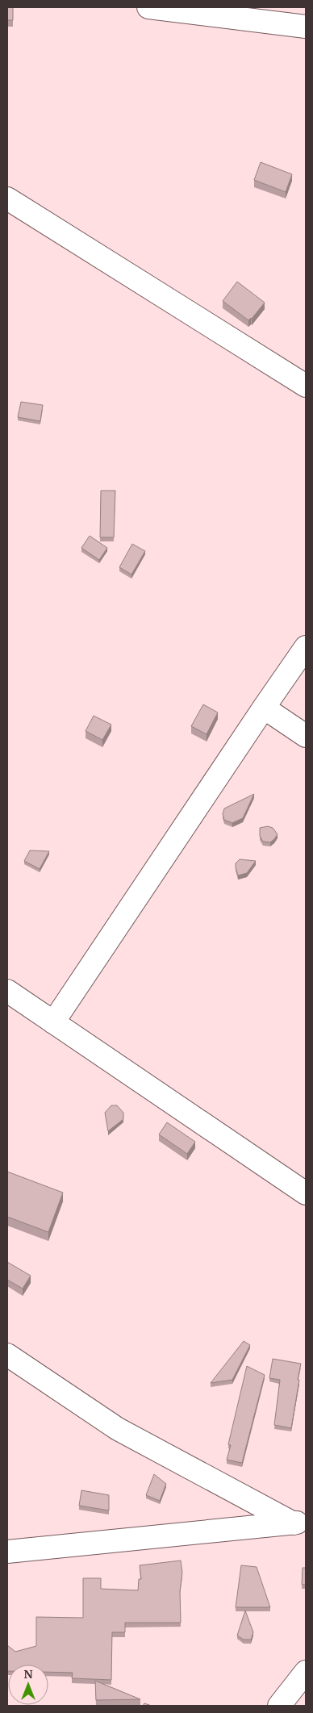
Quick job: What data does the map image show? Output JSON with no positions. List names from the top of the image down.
{
  "north": "top"
}
